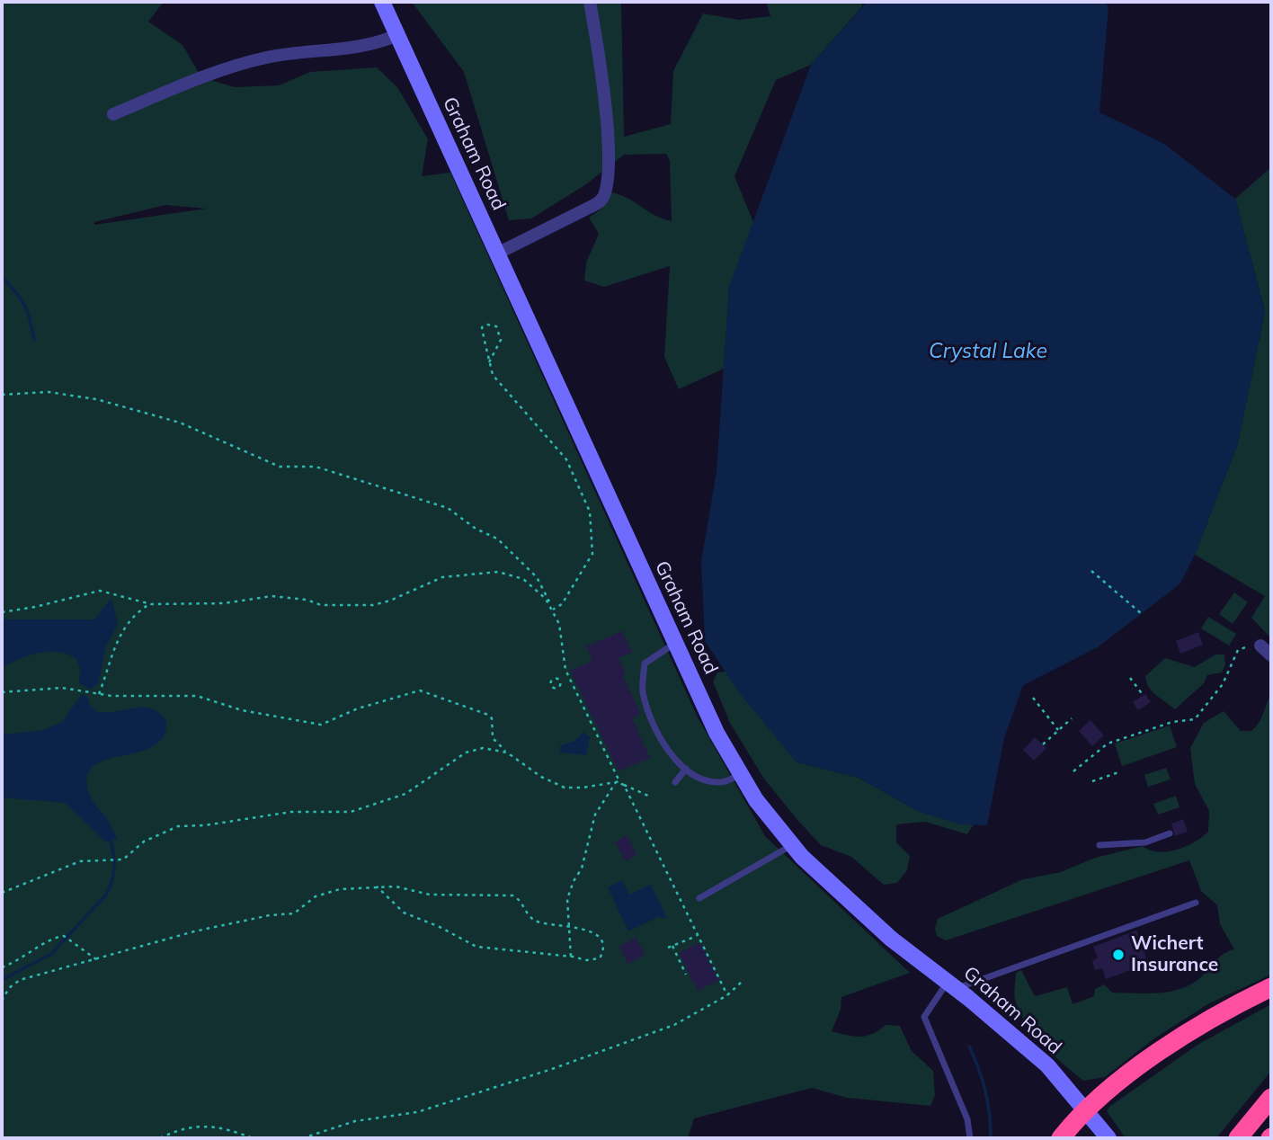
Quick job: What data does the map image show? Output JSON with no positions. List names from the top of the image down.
{
  "streets": {
    "main road": ["Graham Road"]
  },
  "water": ["Crystal Lake"],
  "places": ["Wichert Insurance"]
}
